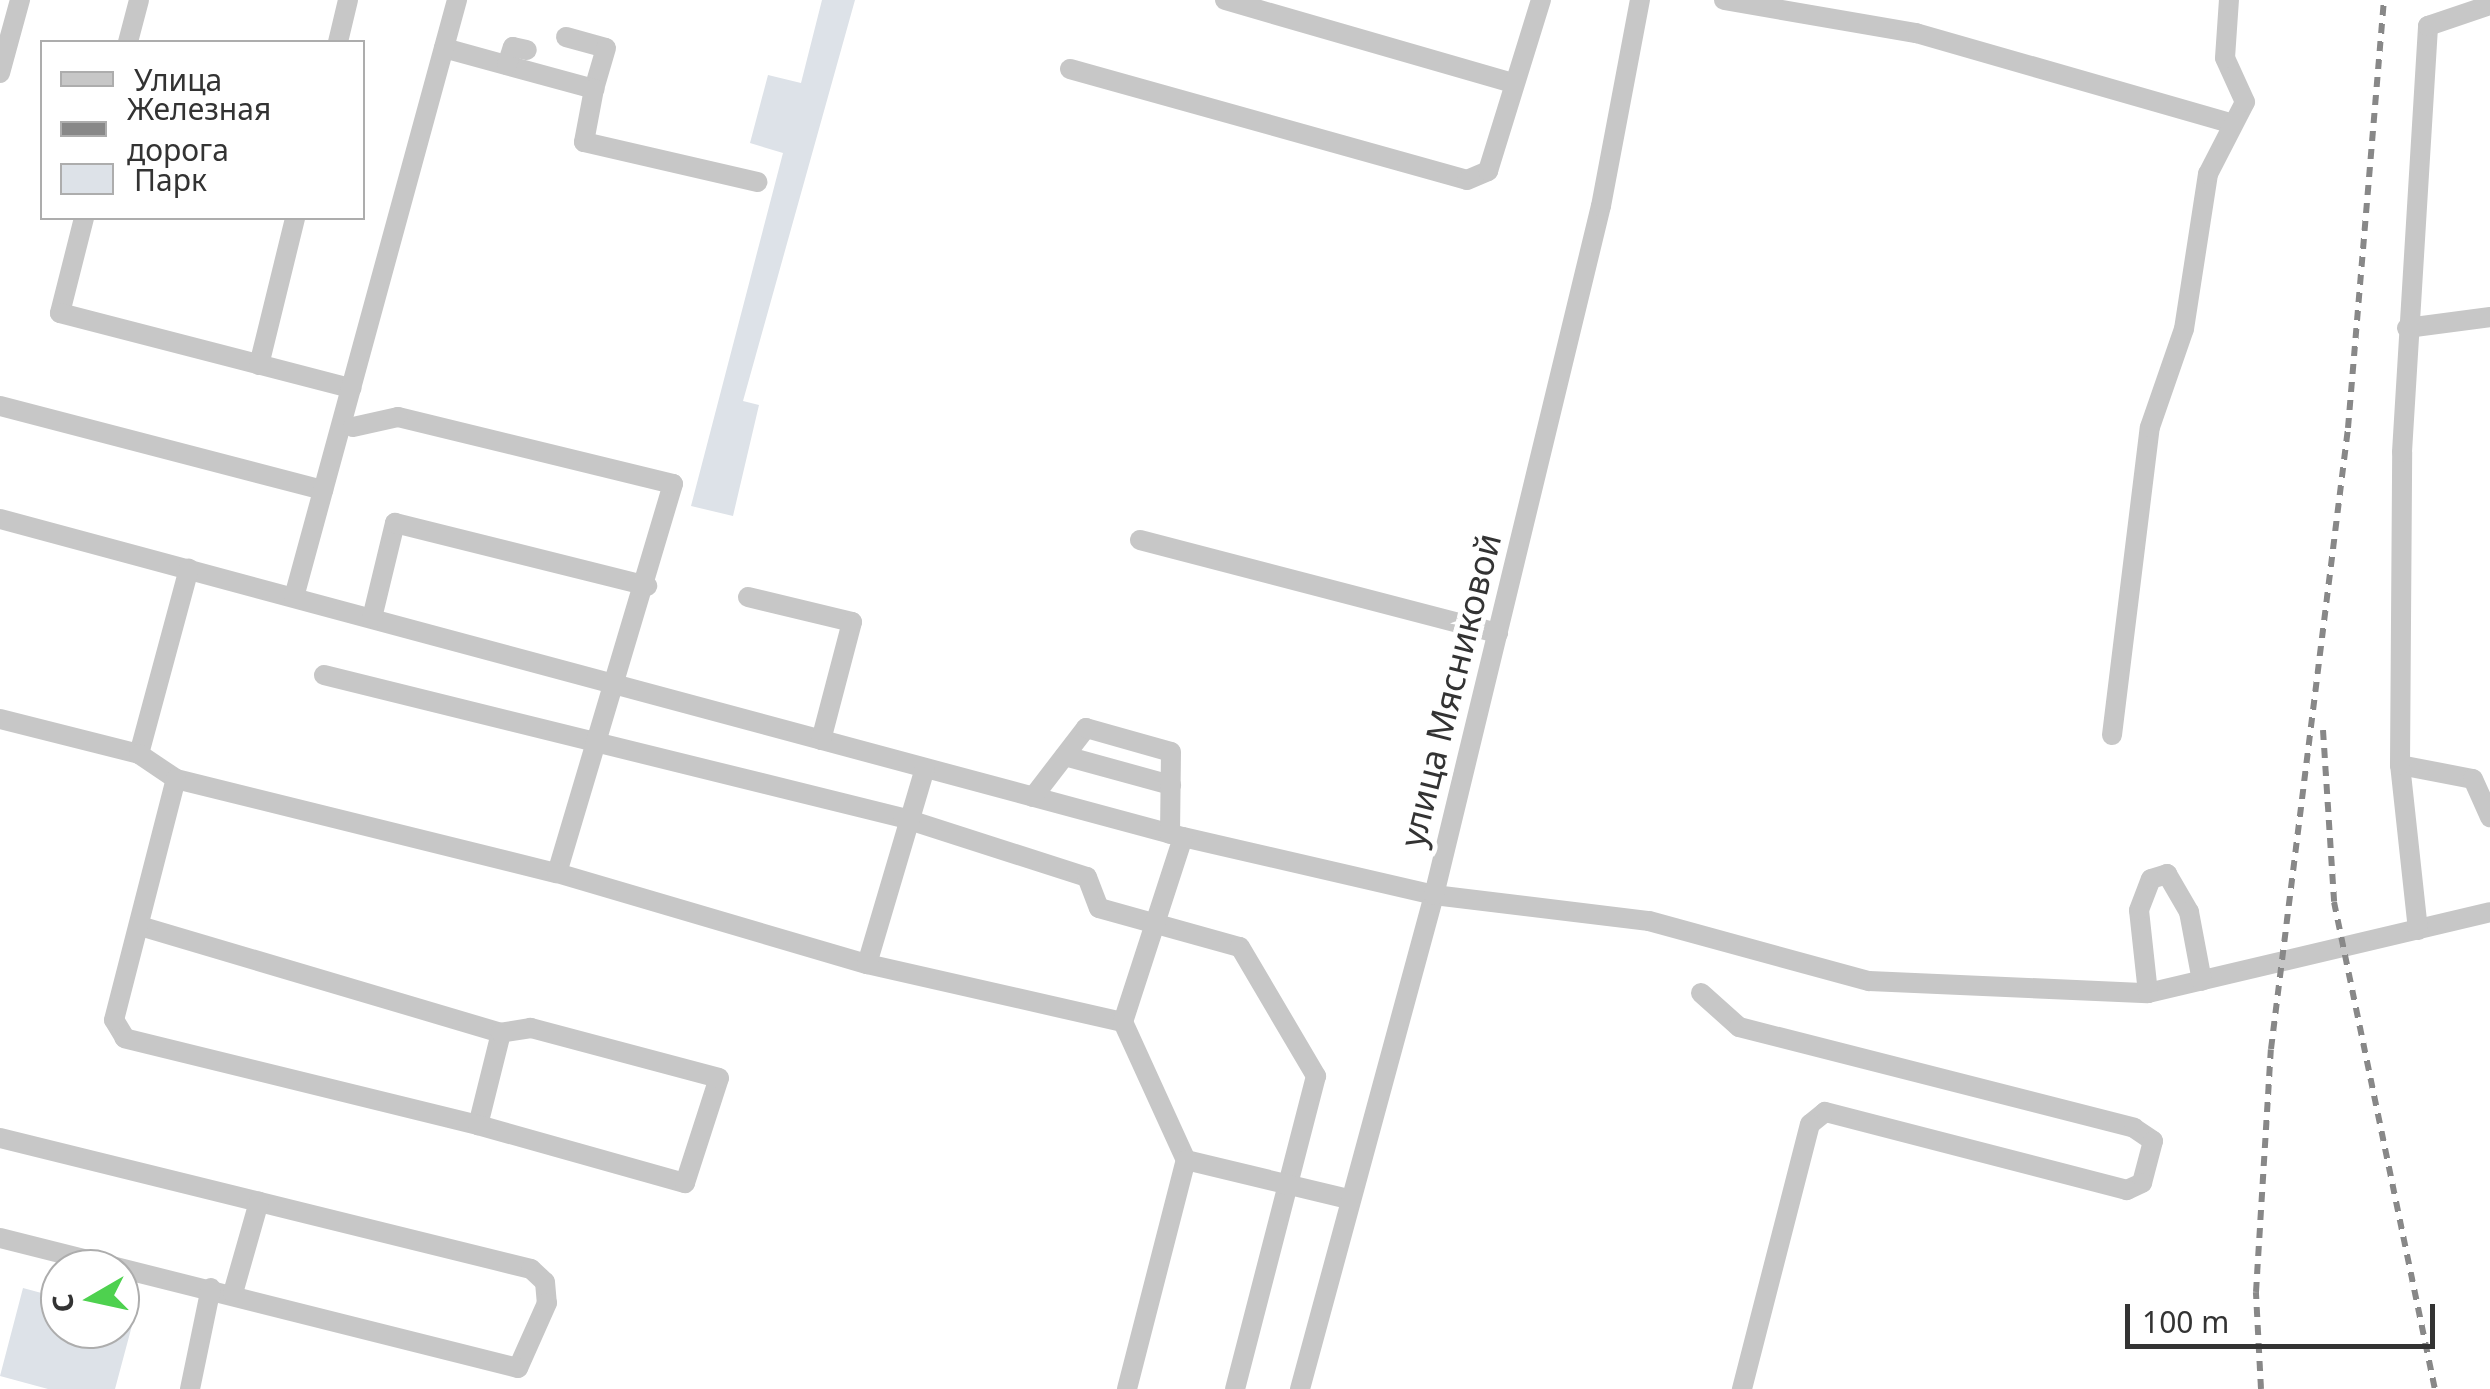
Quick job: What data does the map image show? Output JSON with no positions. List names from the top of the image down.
{
  "streets": {
    "street": ["улица Мясниковой"]
  },
  "legend": ["Улица", "Железная дорога", "Парк"],
  "scale_bar": "100 m",
  "north": "left"
}
